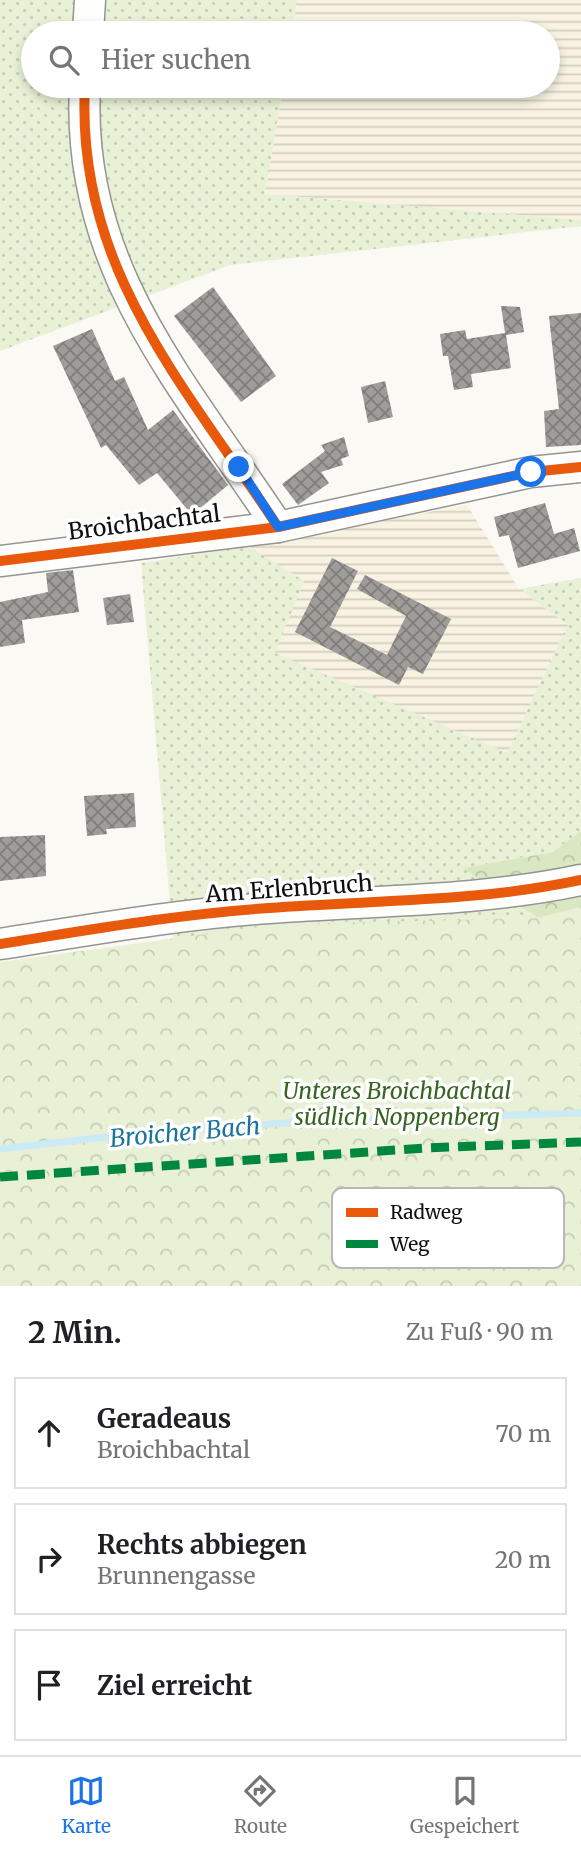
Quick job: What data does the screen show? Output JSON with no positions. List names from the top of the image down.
{
  "streets": {
    "street": ["Broichbachtal", "Am Erlenbruch"]
  },
  "water": ["Broicher Bach"],
  "parks": ["Unteres Broichbachtal südlich Noppenberg"],
  "legend": ["Radweg", "Weg"],
  "page": {
    "search": "Hier suchen",
    "heading": ["2 Min.", "Zu Fuß · 90 m"],
    "list": [
      ["Geradeaus", "Broichbachtal", "70 m"],
      ["Rechts abbiegen", "Brunnengasse", "20 m"],
      "Ziel erreicht"
    ],
    "nav": ["Karte", "Route", "Gespeichert"]
  }
}
